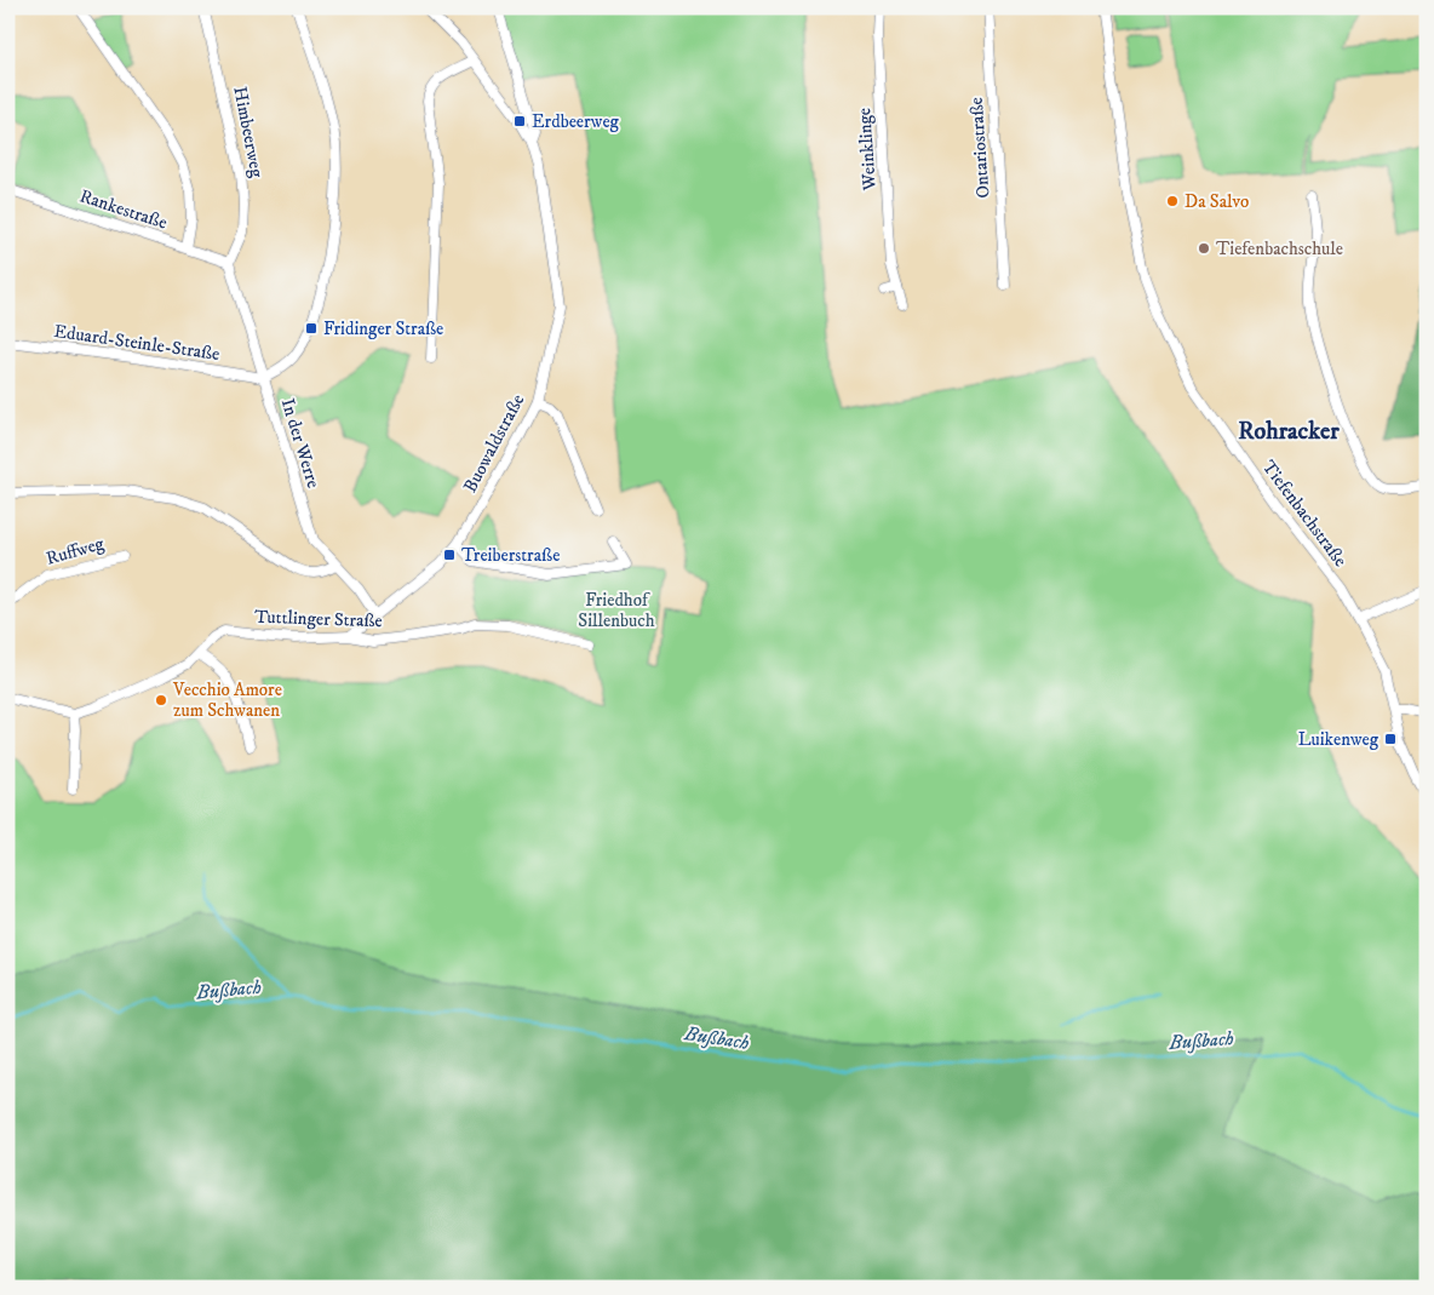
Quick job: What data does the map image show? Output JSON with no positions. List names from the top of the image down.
{
  "streets": {
    "street": [
      "Himbeerweg",
      "Ontariostraße",
      "Weinklinge",
      "Rankestraße",
      "Eduard-Steinle-Straße",
      "In der Werre",
      "Buowaldstraße",
      "Tiefenbachstraße",
      "Ruffweg",
      "Tuttlinger Straße"
    ]
  },
  "crossings": [
    ["Himbeerweg", "Rankestraße"],
    ["Himbeerweg", "In der Werre"],
    ["Rankestraße", "In der Werre"],
    ["Eduard-Steinle-Straße", "In der Werre"],
    ["In der Werre", "Buowaldstraße"],
    ["Buowaldstraße", "Tuttlinger Straße"]
  ],
  "districts": ["Rohracker"],
  "water": ["Bußbach"],
  "parks": ["Friedhof Sillenbuch"],
  "places": {
    "transit": [
      "Erdbeerweg",
      "Fridinger Straße",
      "Treiberstraße",
      "Luikenweg"
    ],
    "other": ["Da Salvo", "Tiefenbachschule", "Vecchio Amore zum Schwanen"]
  }
}
